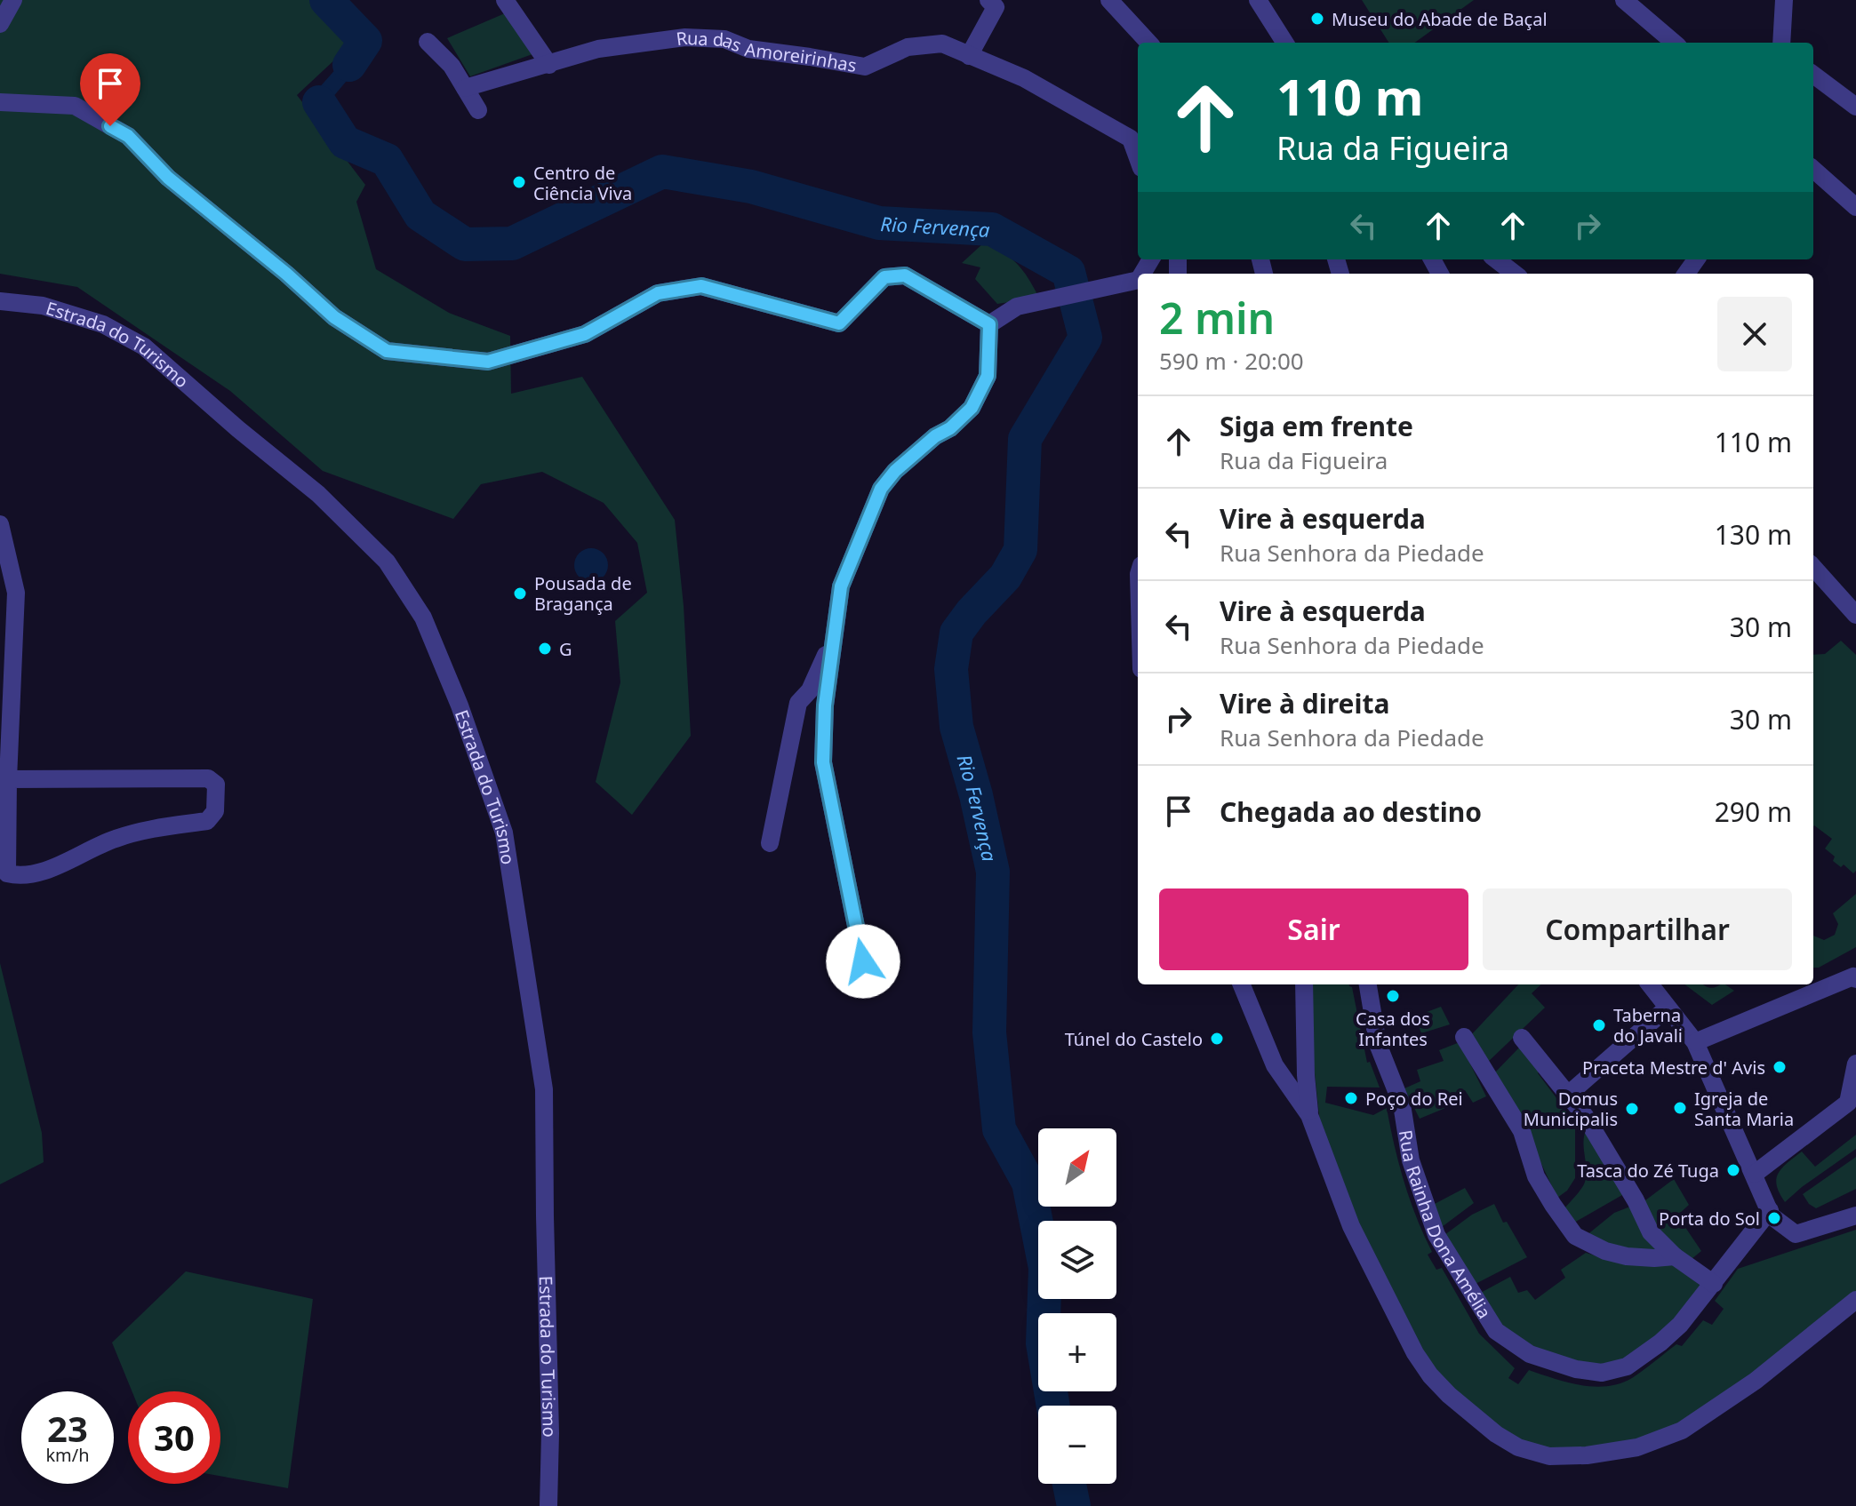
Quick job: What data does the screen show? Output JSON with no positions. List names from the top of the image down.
{
  "streets": {
    "street": ["Rua das Amoreirinhas", "Estrada do Turismo", "Rua Rainha Dona Amélia"]
  },
  "water": ["Rio Fervença"],
  "places": [
    "Museu do Abade de Baçal",
    "Centro de Ciência Viva",
    "Pousada de Bragança",
    "G",
    "Casa dos Infantes",
    "Taberna do Javali",
    "Túnel do Castelo",
    "Praceta Mestre d' Avis",
    "Poço do Rei",
    "Igreja de Santa Maria",
    "Domus Municipalis",
    "Tasca do Zé Tuga",
    "Porta do Sol"
  ],
  "north": "top right",
  "page": {
    "turn": ["110 m", "Rua da Figueira"],
    "heading": ["2 min", "590 m · 20:00"],
    "list": [
      {
        "name": "Siga em frente",
        "note": "Rua da Figueira",
        "value": "110 m"
      },
      {
        "name": "Vire à esquerda",
        "note": "Rua Senhora da Piedade",
        "value": "130 m"
      },
      {
        "name": "Vire à esquerda",
        "note": "Rua Senhora da Piedade",
        "value": "30 m"
      },
      {
        "name": "Vire à direita",
        "note": "Rua Senhora da Piedade",
        "value": "30 m"
      },
      {
        "name": "Chegada ao destino",
        "value": "290 m"
      }
    ],
    "buttons": ["Sair", "Compartilhar"],
    "map_buttons": ["+", "−"],
    "speed": "23 km/h",
    "limit": "30"
  }
}
